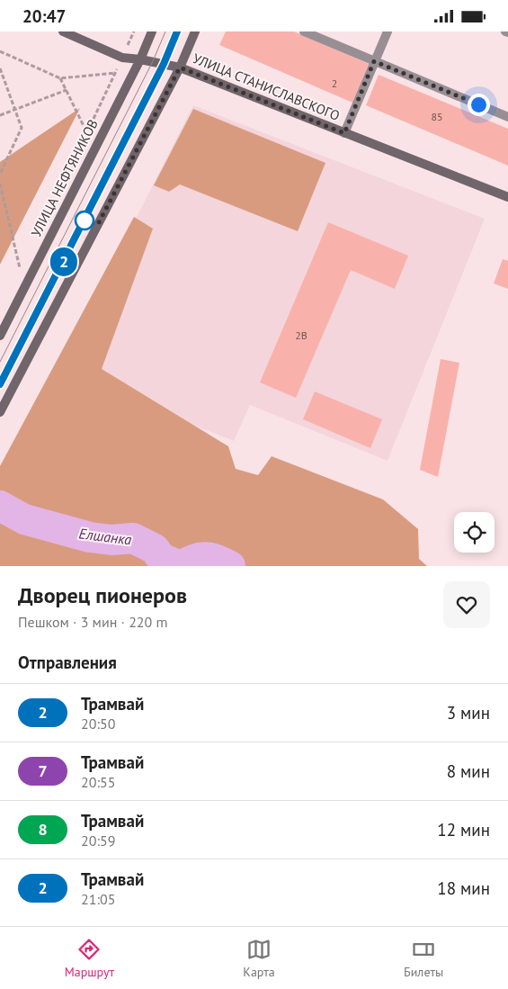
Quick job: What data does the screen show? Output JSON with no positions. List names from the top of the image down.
{
  "streets": {
    "main road": ["УЛИЦА СТАНИСЛАВСКОГО", "УЛИЦА НЕФТЯНИКОВ"]
  },
  "crossings": [
    ["УЛИЦА СТАНИСЛАВСКОГО", "УЛИЦА НЕФТЯНИКОВ"]
  ],
  "water": ["Елшанка"],
  "lines": ["tram line 2"],
  "house_numbers": ["2", "85", "2В"],
  "page": {
    "status": "20:47",
    "on_map": "2",
    "heading": [
      ["Дворец пионеров", "Пешком · 3 мин · 220 m"],
      "Отправления"
    ],
    "list": [
      {
        "mark": "2",
        "name": "Трамвай",
        "note": "20:50",
        "value": "3 мин"
      },
      {
        "mark": "7",
        "name": "Трамвай",
        "note": "20:55",
        "value": "8 мин"
      },
      {
        "mark": "8",
        "name": "Трамвай",
        "note": "20:59",
        "value": "12 мин"
      },
      {
        "mark": "2",
        "name": "Трамвай",
        "note": "21:05",
        "value": "18 мин"
      }
    ],
    "tabs": ["Маршрут", "Карта", "Билеты"]
  }
}
